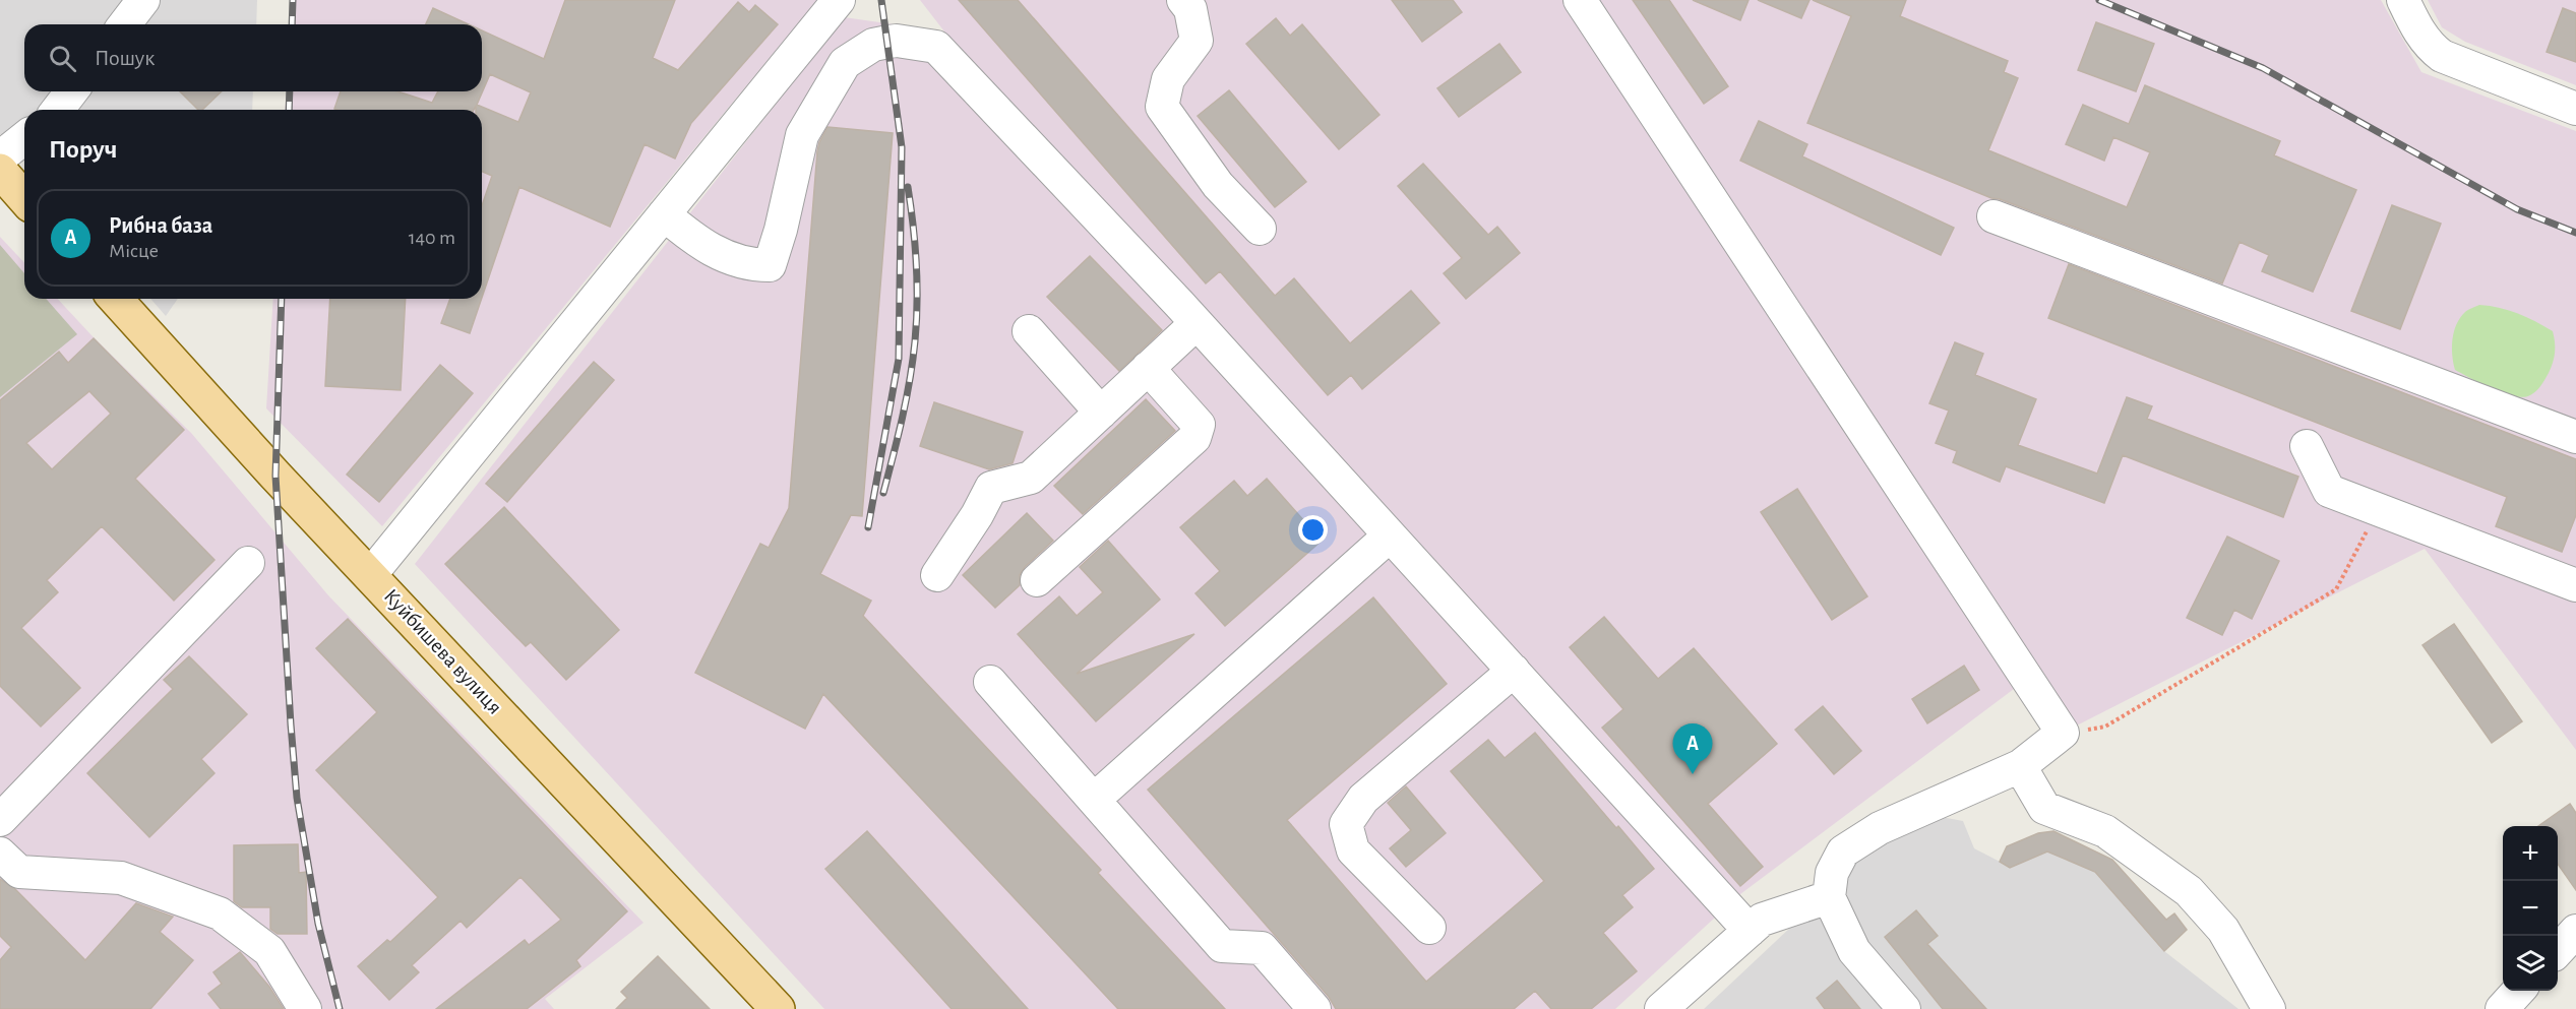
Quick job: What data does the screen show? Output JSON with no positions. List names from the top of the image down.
{
  "streets": {
    "main road": ["Куйбишева вулиця"]
  },
  "page": {
    "search": "Пошук",
    "heading": "Поруч",
    "list": [
      {
        "mark": "A",
        "name": "Рибна база",
        "note": "Місце",
        "value": "140 m"
      }
    ],
    "pins": "A",
    "map_buttons": ["+", "−"]
  }
}
